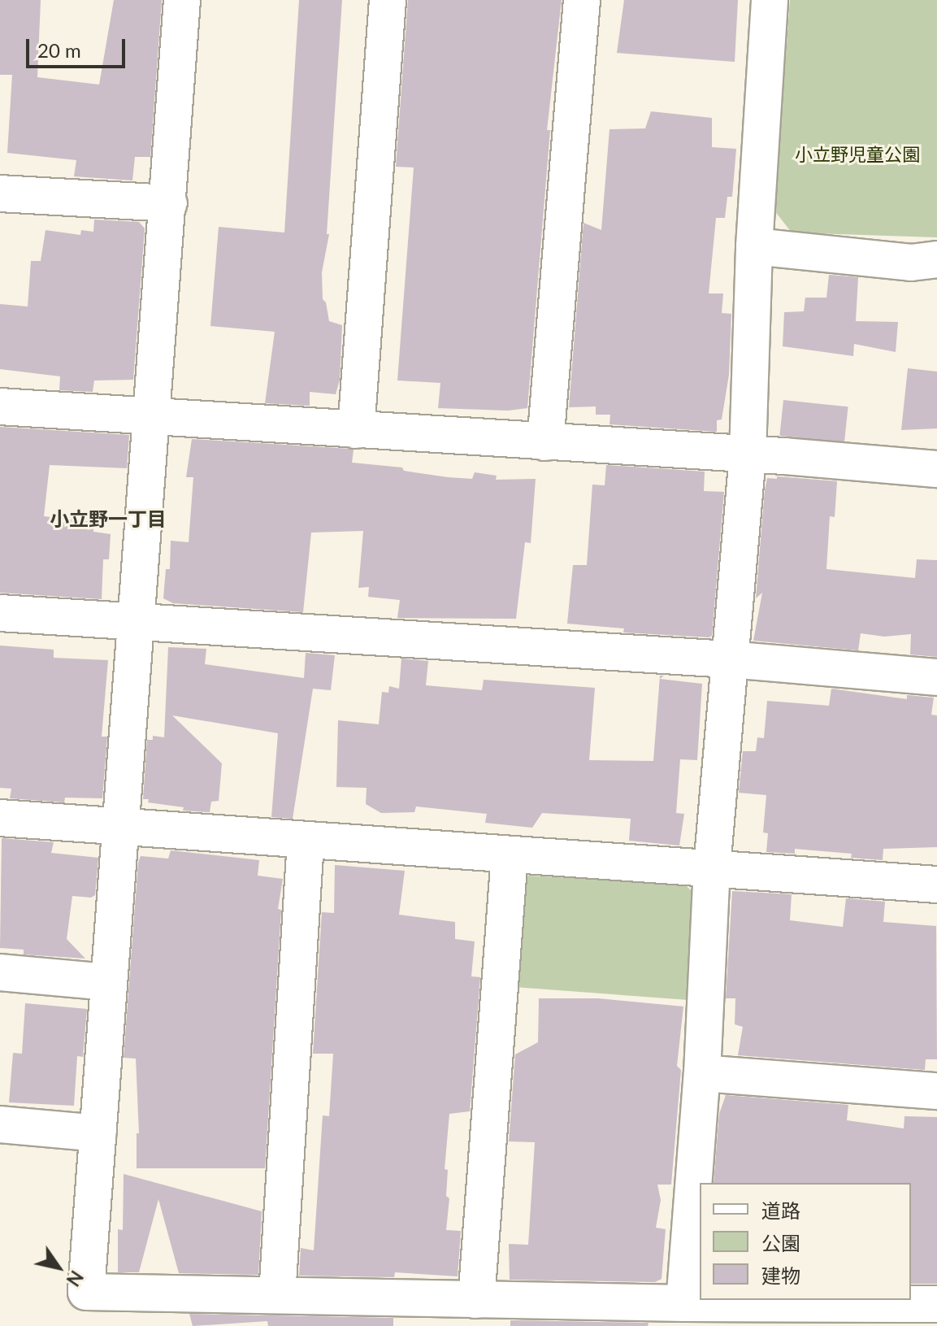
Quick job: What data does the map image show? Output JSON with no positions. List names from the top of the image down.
{
  "districts": ["小立野一丁目"],
  "parks": ["小立野児童公園"],
  "legend": ["道路", "公園", "建物"],
  "scale_bar": "20 m",
  "north": "bottom right"
}
